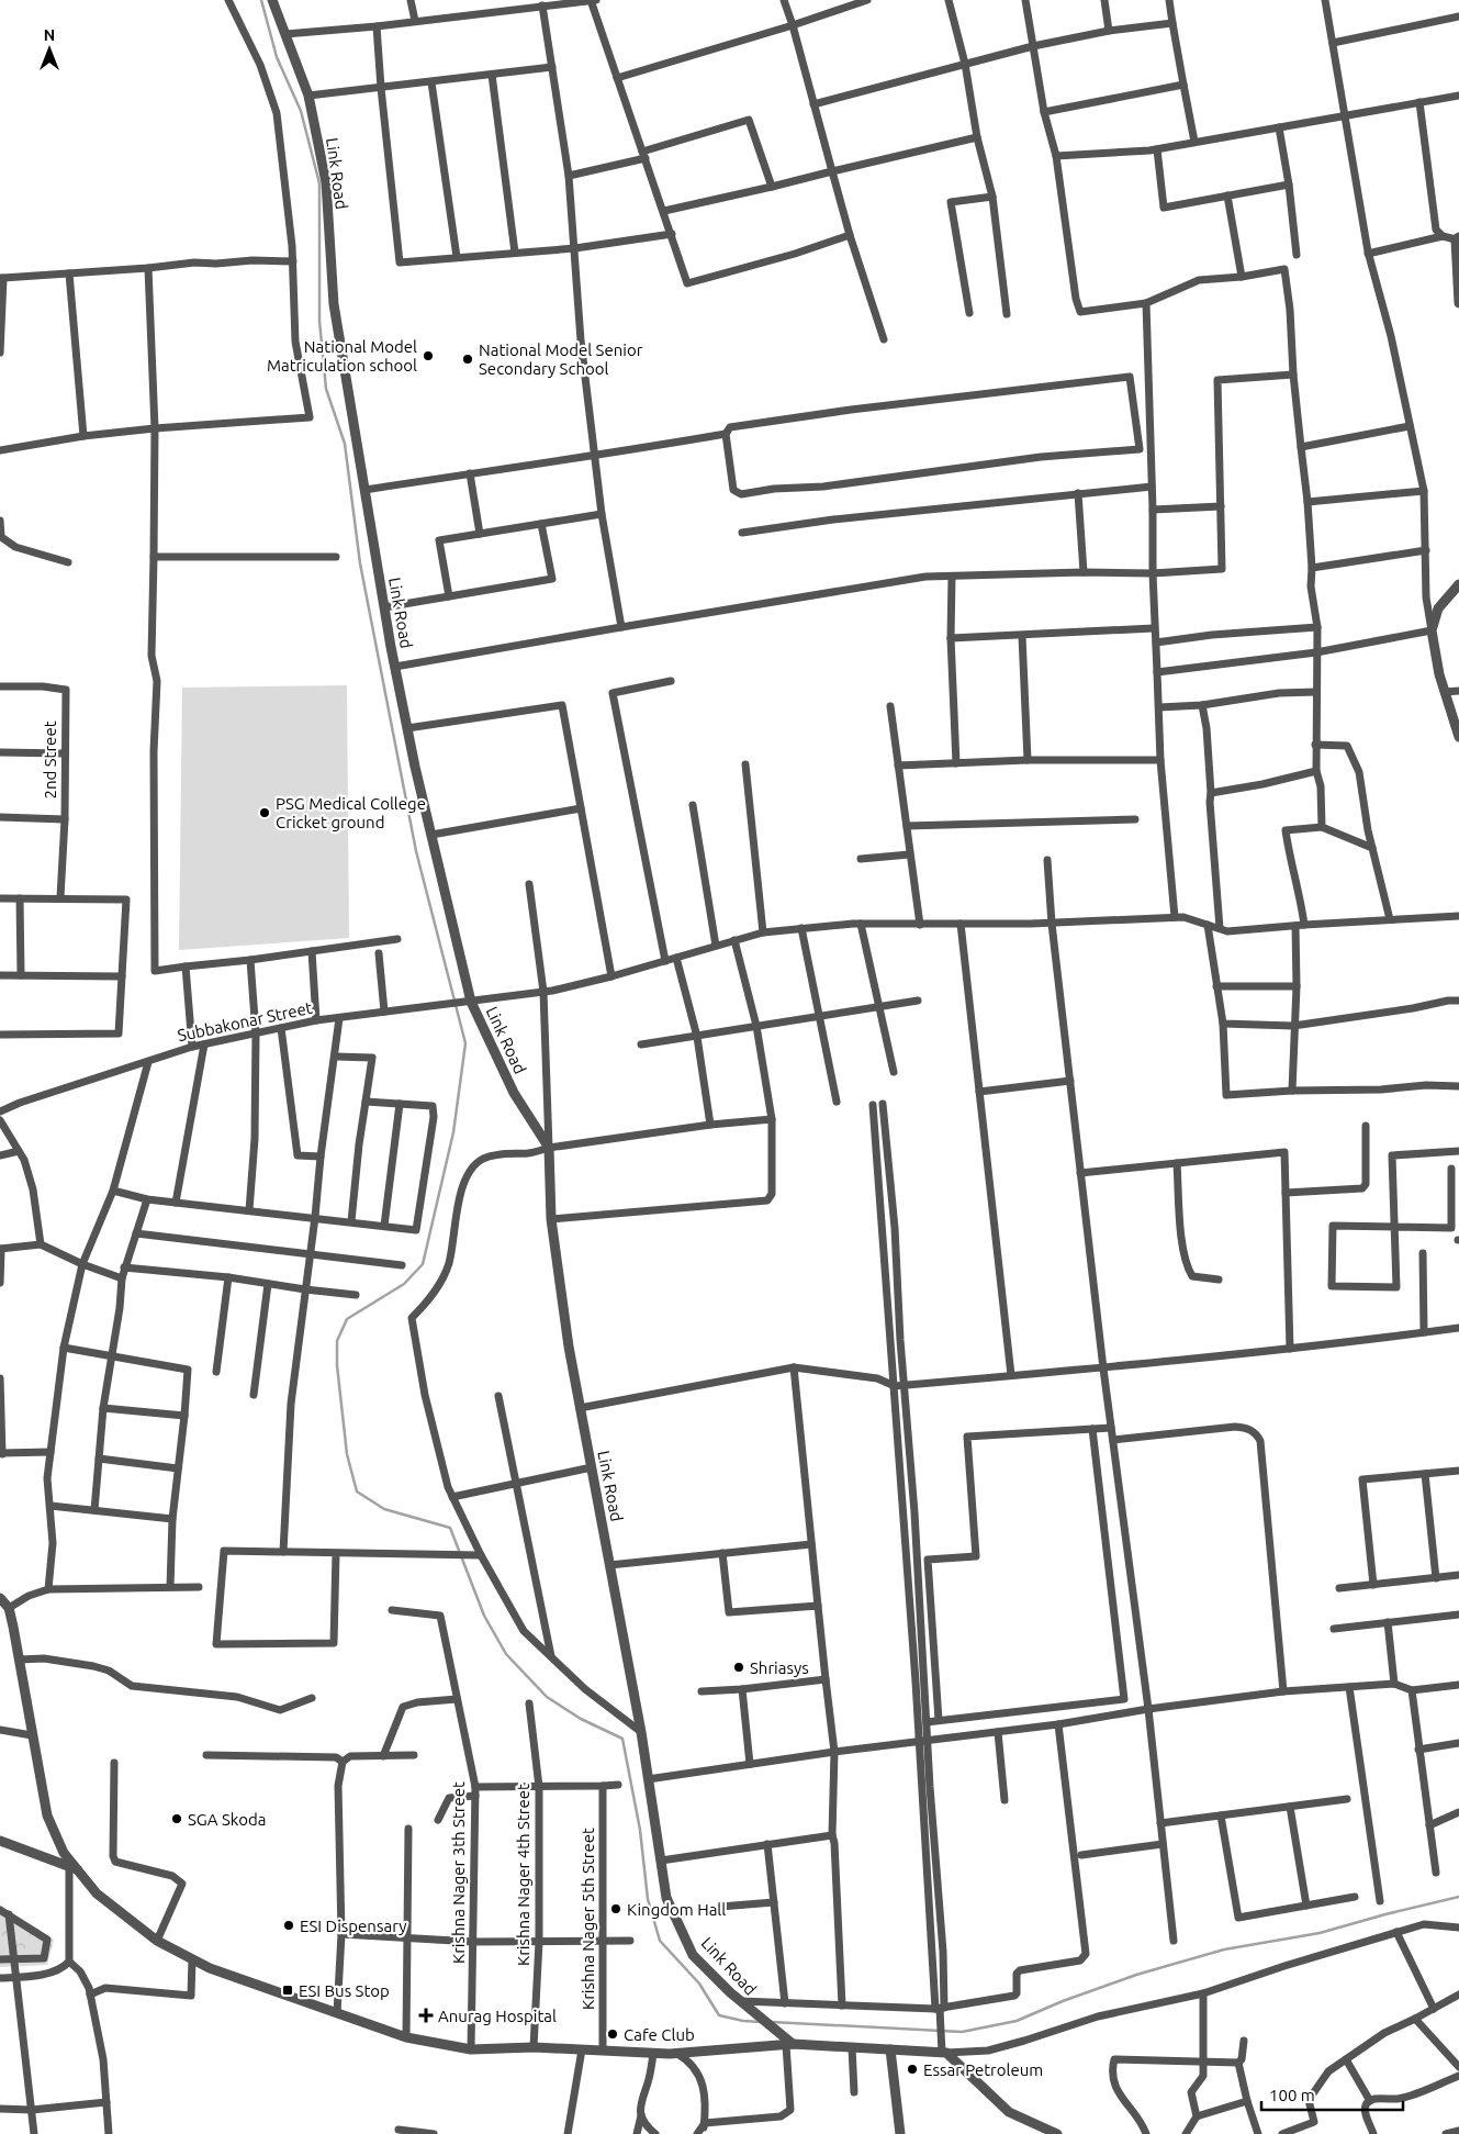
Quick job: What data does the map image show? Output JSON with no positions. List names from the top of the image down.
{
  "streets": {
    "street": [
      "Link Road",
      "2nd Street",
      "Subbakonar Street",
      "Krishna Nager 3th Street",
      "Krishna Nager 4th Street",
      "Krishna Nager 5th Street"
    ]
  },
  "crossings": [
    ["Link Road", "Subbakonar Street"]
  ],
  "places": {
    "other": [
      "National Model Matriculation school",
      "National Model Senior Secondary School",
      "PSG Medical College Cricket ground",
      "Shriasys",
      "SGA Skoda",
      "Kingdom Hall",
      "ESI Dispensary",
      "Cafe Club",
      "Essar Petroleum"
    ],
    "transit": ["ESI Bus Stop"],
    "health": ["Anurag Hospital"]
  },
  "scale_bar": "100 m",
  "north": "top"
}
